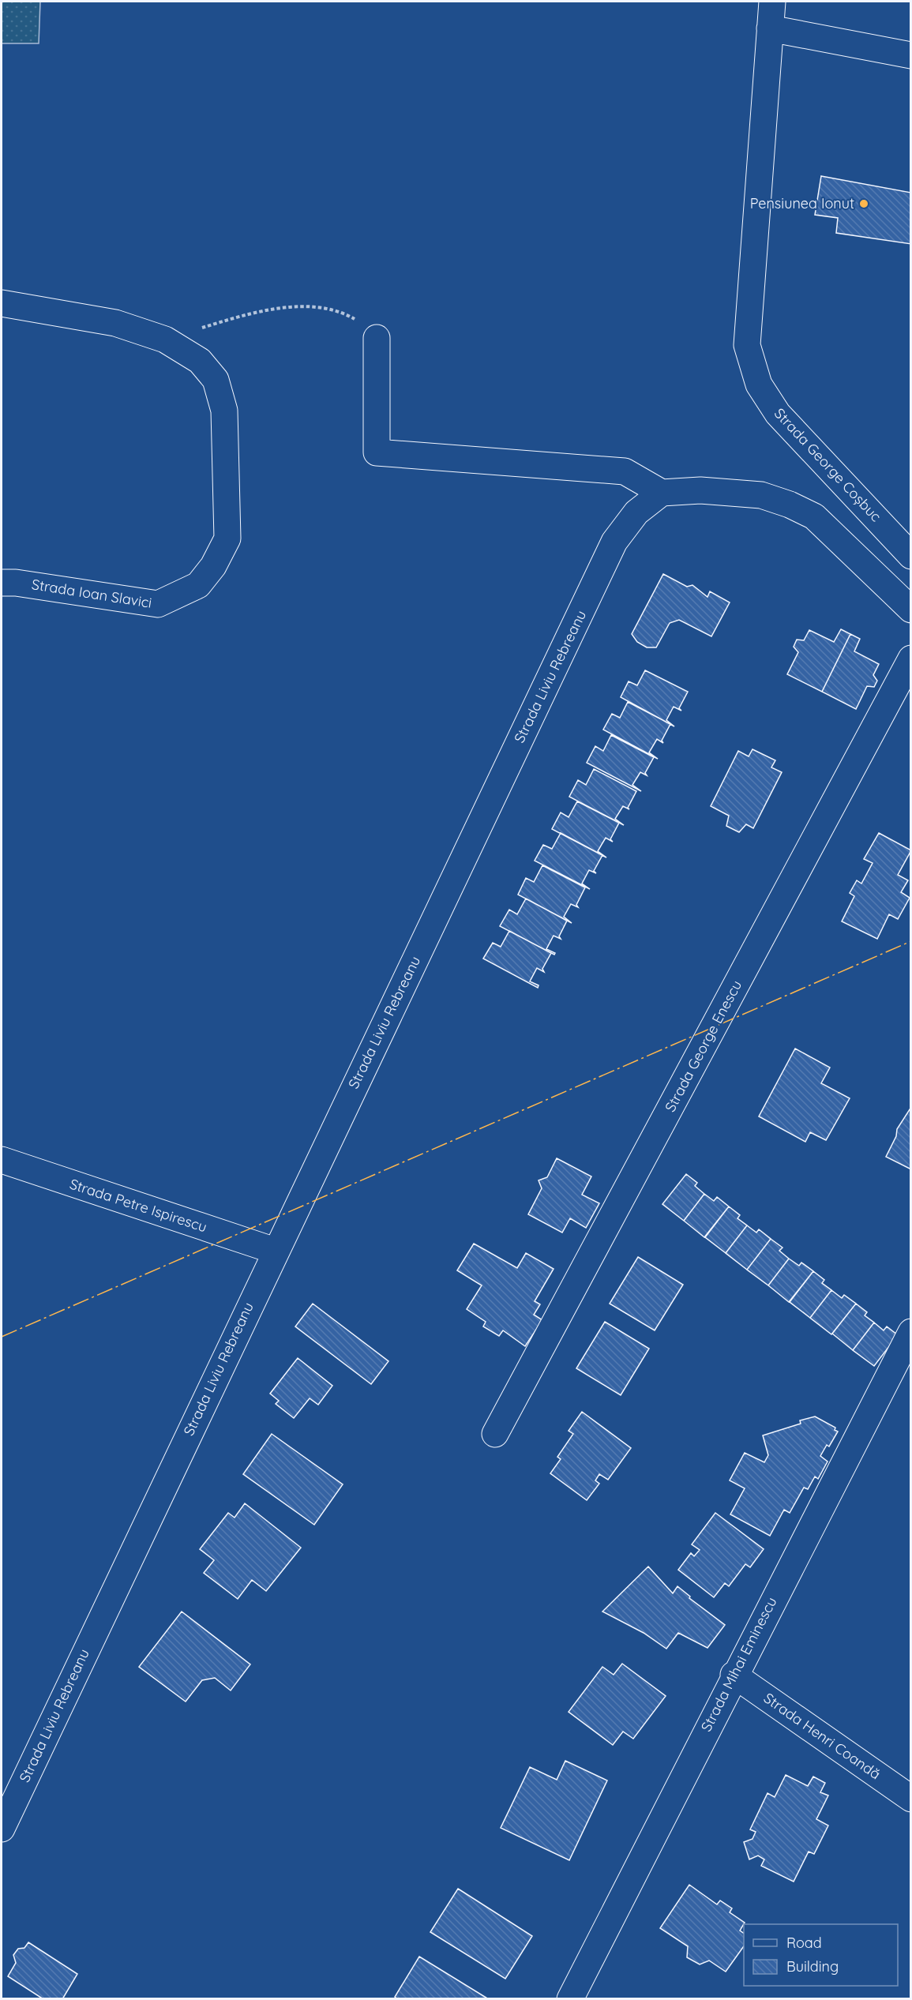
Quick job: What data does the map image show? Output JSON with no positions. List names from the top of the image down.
{
  "streets": {
    "street": [
      "Strada George Coșbuc",
      "Strada Ioan Slavici",
      "Strada Liviu Rebreanu",
      "Strada George Enescu",
      "Strada Petre Ispirescu",
      "Strada Mihai Eminescu",
      "Strada Henri Coandă"
    ]
  },
  "crossings": [
    ["Strada Liviu Rebreanu", "Strada Petre Ispirescu"],
    ["Strada Mihai Eminescu", "Strada Henri Coandă"]
  ],
  "places": ["Pensiunea Ionut"],
  "legend": ["Road", "Building"]
}
